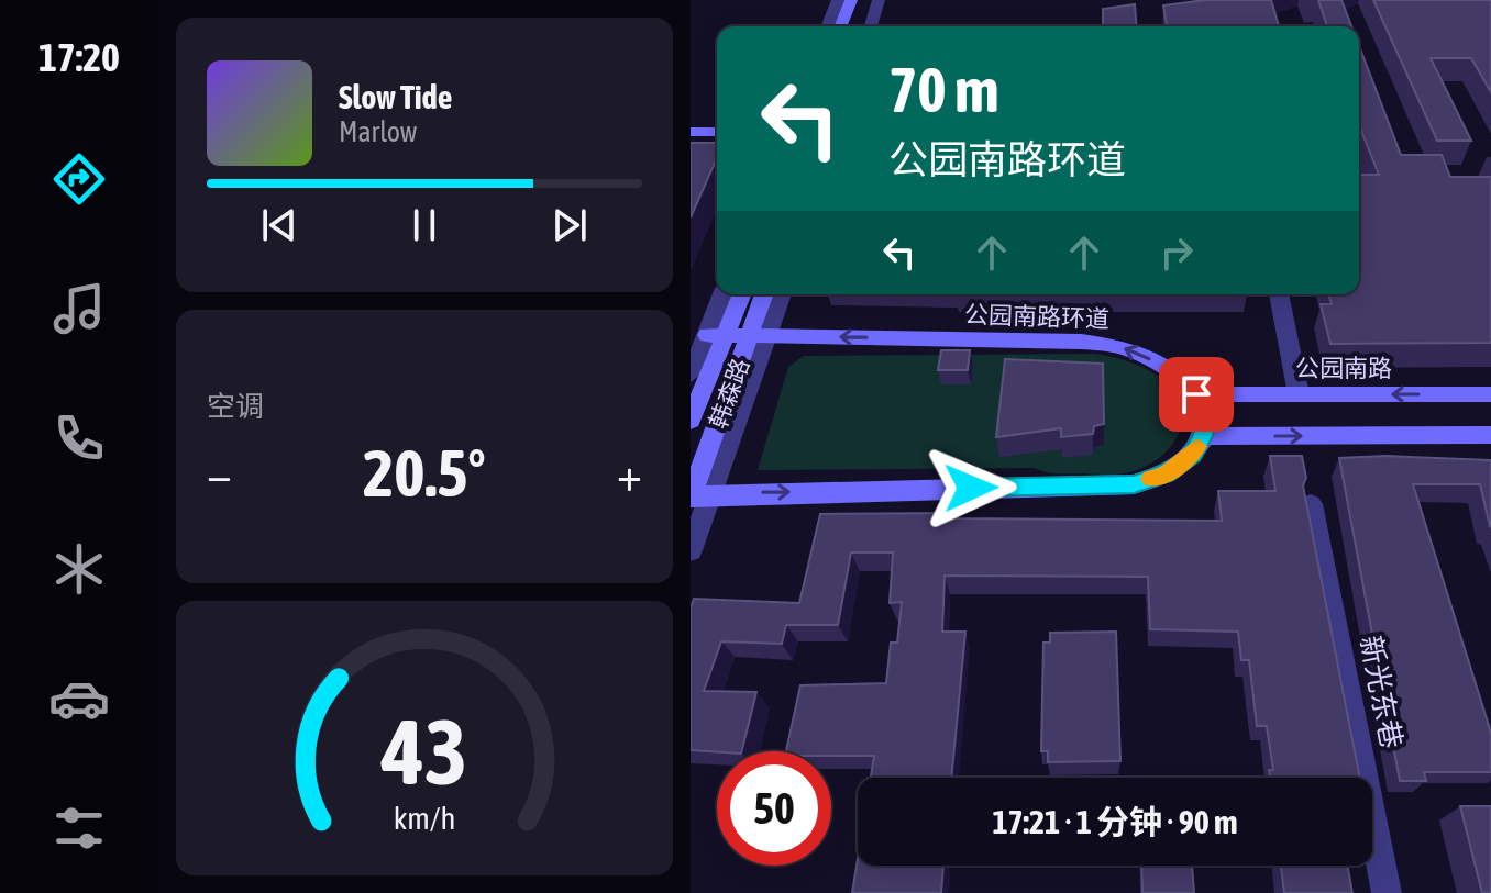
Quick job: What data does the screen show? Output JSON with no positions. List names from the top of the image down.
{
  "streets": {
    "main road": ["公园南路环道", "公园南路", "韩森路"],
    "street": ["新光东巷"]
  },
  "crossings": [
    ["公园南路环道", "公园南路"],
    ["公园南路环道", "韩森路"]
  ],
  "page": {
    "tabs": "17:20",
    "turn": ["70 m", "公园南路环道"],
    "song": ["Slow Tide", "Marlow"],
    "tile": "空调",
    "heat": ["−", "20.5°", "+"],
    "limit": "50",
    "trip": "17:21 · 1 分钟 · 90 m",
    "gauge": ["43", "km/h"]
  }
}
